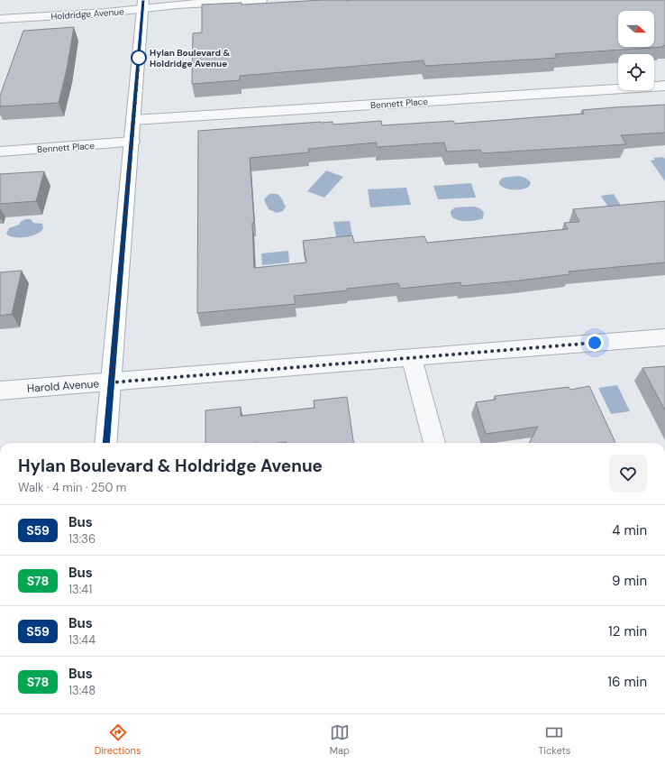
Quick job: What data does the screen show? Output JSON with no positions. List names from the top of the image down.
{
  "streets": {
    "street": ["Holdridge Avenue", "Bennett Place", "Harold Avenue"]
  },
  "places": ["Hylan Boulevard & Holdridge Avenue"],
  "lines": ["bus line S59"],
  "north": "right",
  "page": {
    "heading": ["Hylan Boulevard & Holdridge Avenue", "Walk · 4 min · 250 m"],
    "list": [
      {
        "mark": "S59",
        "name": "Bus",
        "note": "13:36",
        "value": "4 min"
      },
      {
        "mark": "S78",
        "name": "Bus",
        "note": "13:41",
        "value": "9 min"
      },
      {
        "mark": "S59",
        "name": "Bus",
        "note": "13:44",
        "value": "12 min"
      },
      {
        "mark": "S78",
        "name": "Bus",
        "note": "13:48",
        "value": "16 min"
      }
    ],
    "tabs": ["Directions", "Map", "Tickets"]
  }
}
